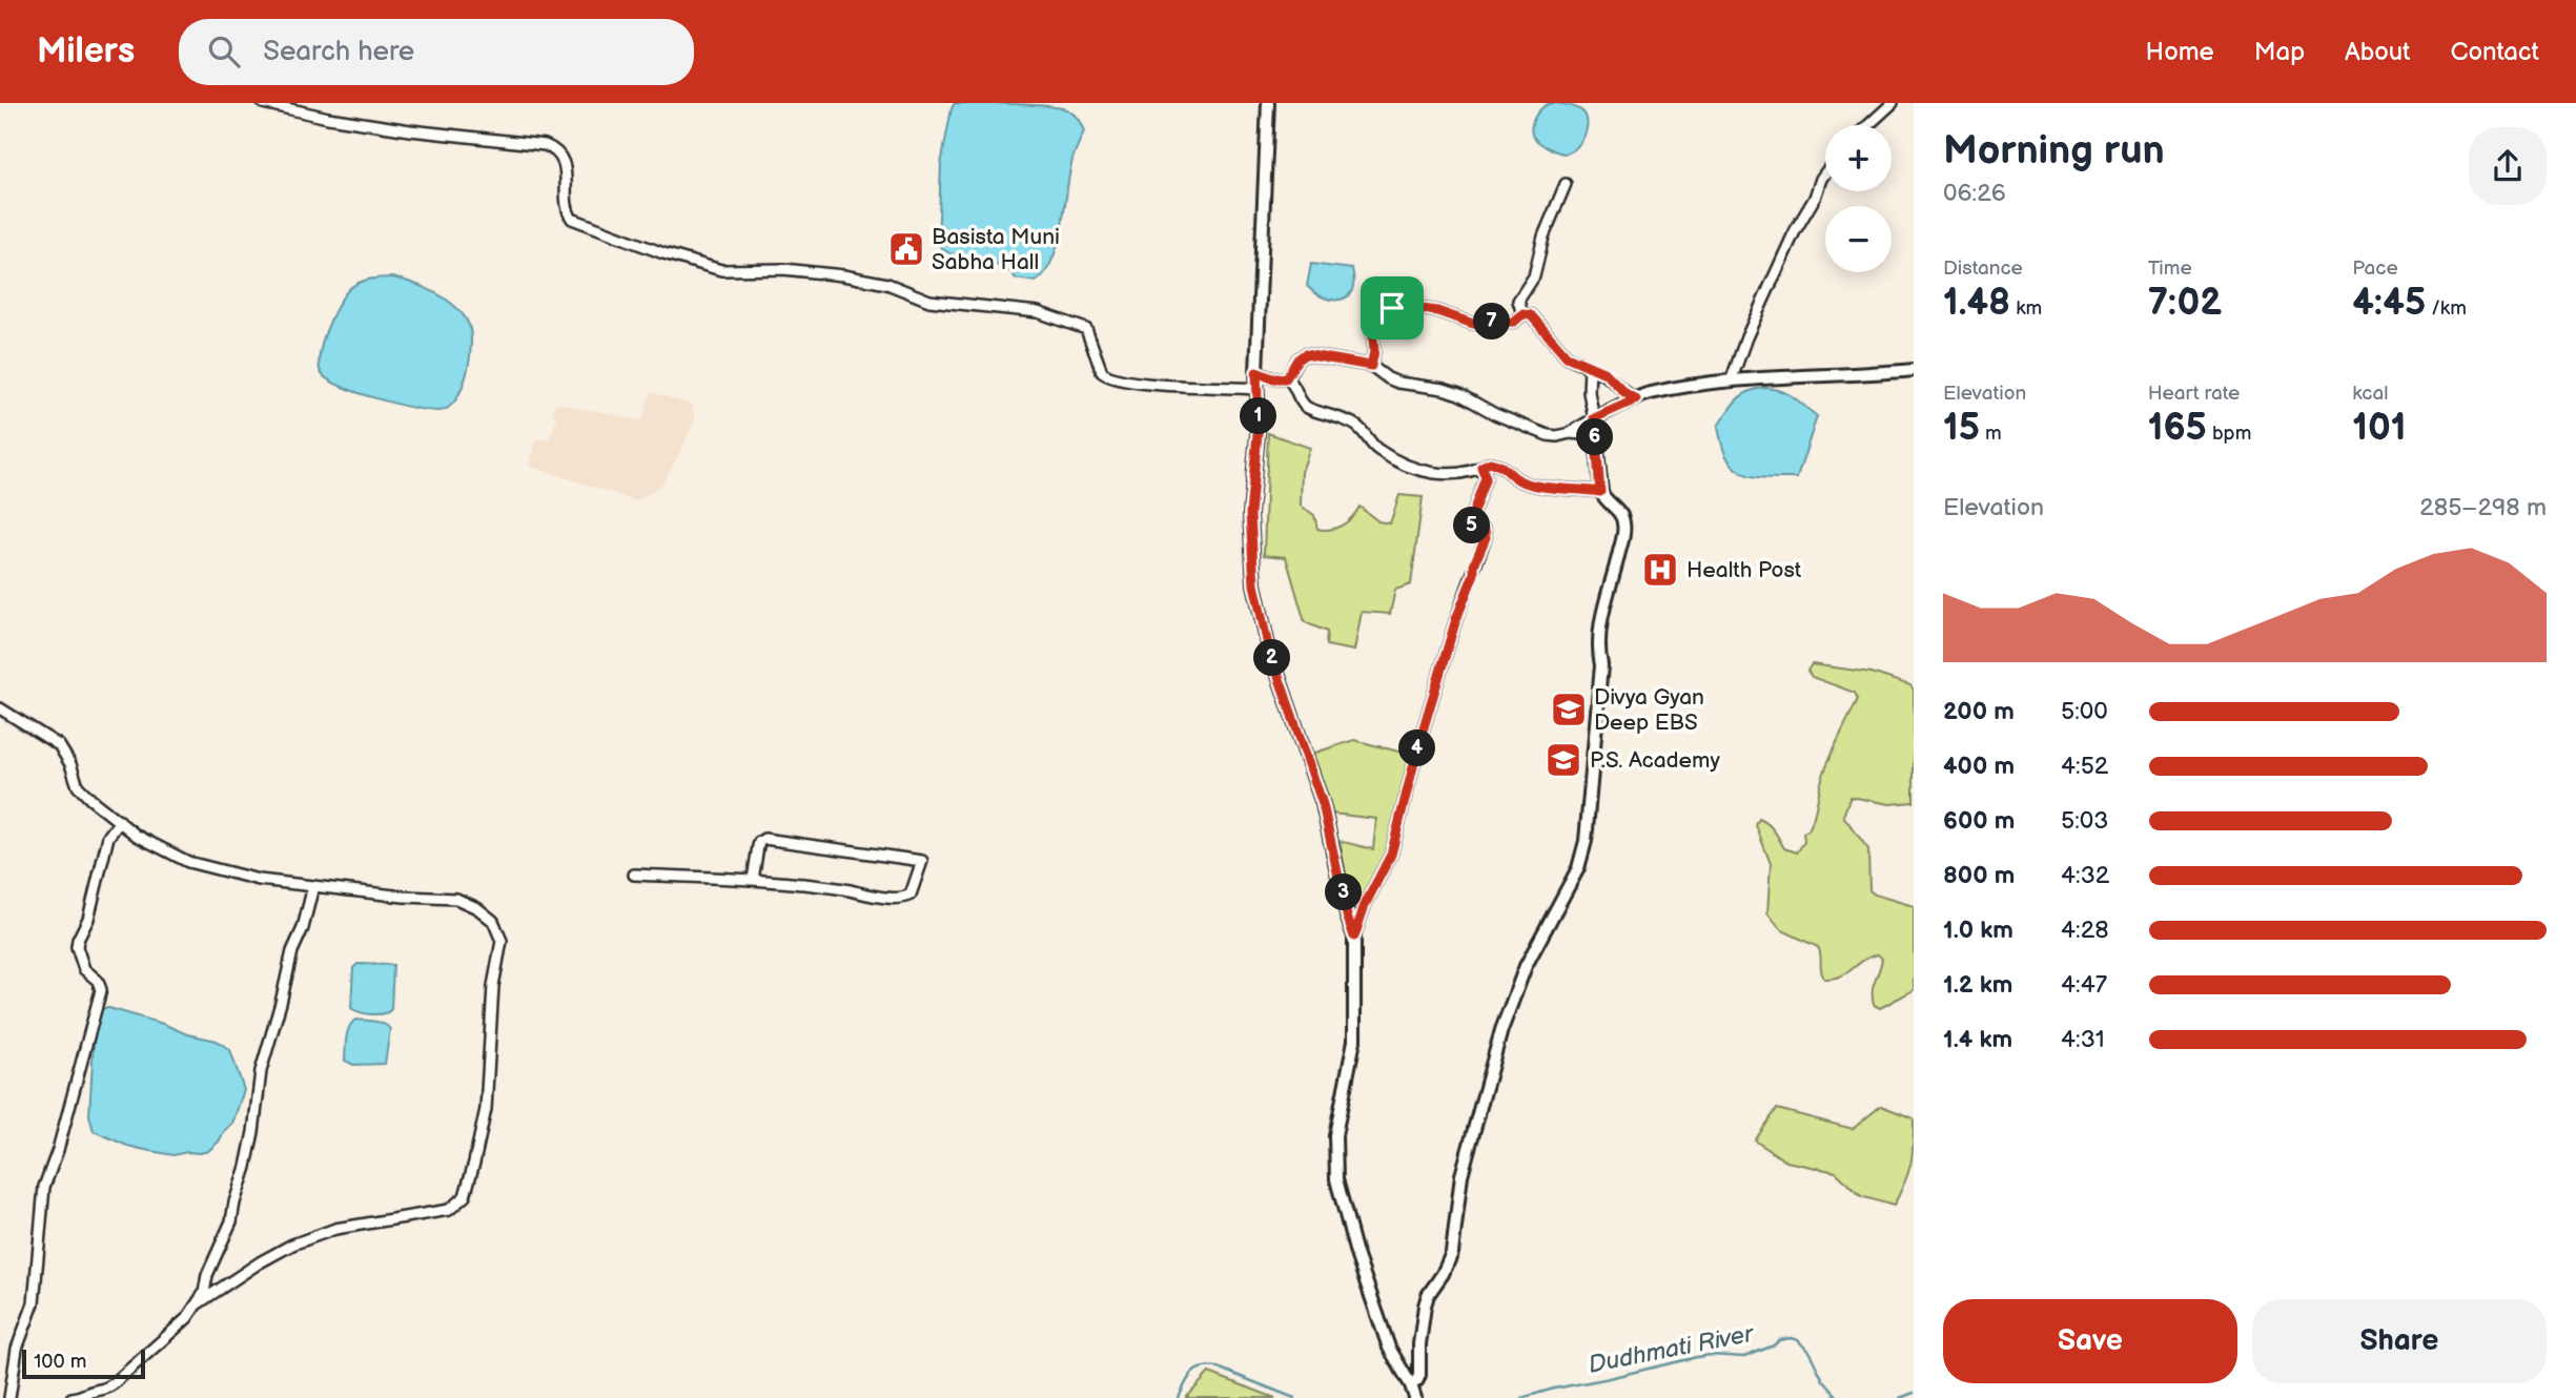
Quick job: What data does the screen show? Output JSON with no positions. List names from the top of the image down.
{
  "water": ["Dudhmati River"],
  "places": {
    "public building": ["Basista Muni Sabha Hall"],
    "hospital": ["Health Post"],
    "school or university": ["Divya Gyan Deep EBS", "P.S. Academy"]
  },
  "scale_bar": "100 m",
  "page": {
    "header": "Milers",
    "search": "Search here",
    "nav": [
      "Home",
      "Map",
      "About",
      "Contact"
    ],
    "heading": ["Morning run", "06:26"],
    "map_buttons": ["+", "−"],
    "stats": [
      ["Distance", "1.48 km"],
      ["Time", "7:02"],
      ["Pace", "4:45 /km"],
      ["Elevation", "15 m"],
      ["Heart rate", "165 bpm"],
      ["kcal", "101"]
    ],
    "pins": [
      "7",
      "1",
      "6",
      "5",
      "2",
      "4",
      "3"
    ],
    "chart": ["Elevation", "285–298 m"],
    "list": [
      {
        "name": "200 m",
        "note": "5:00"
      },
      {
        "name": "400 m",
        "note": "4:52"
      },
      {
        "name": "600 m",
        "note": "5:03"
      },
      {
        "name": "800 m",
        "note": "4:32"
      },
      {
        "name": "1.0 km",
        "note": "4:28"
      },
      {
        "name": "1.2 km",
        "note": "4:47"
      },
      {
        "name": "1.4 km",
        "note": "4:31"
      }
    ],
    "buttons": ["Save", "Share"],
    "scale": "100 m"
  }
}
